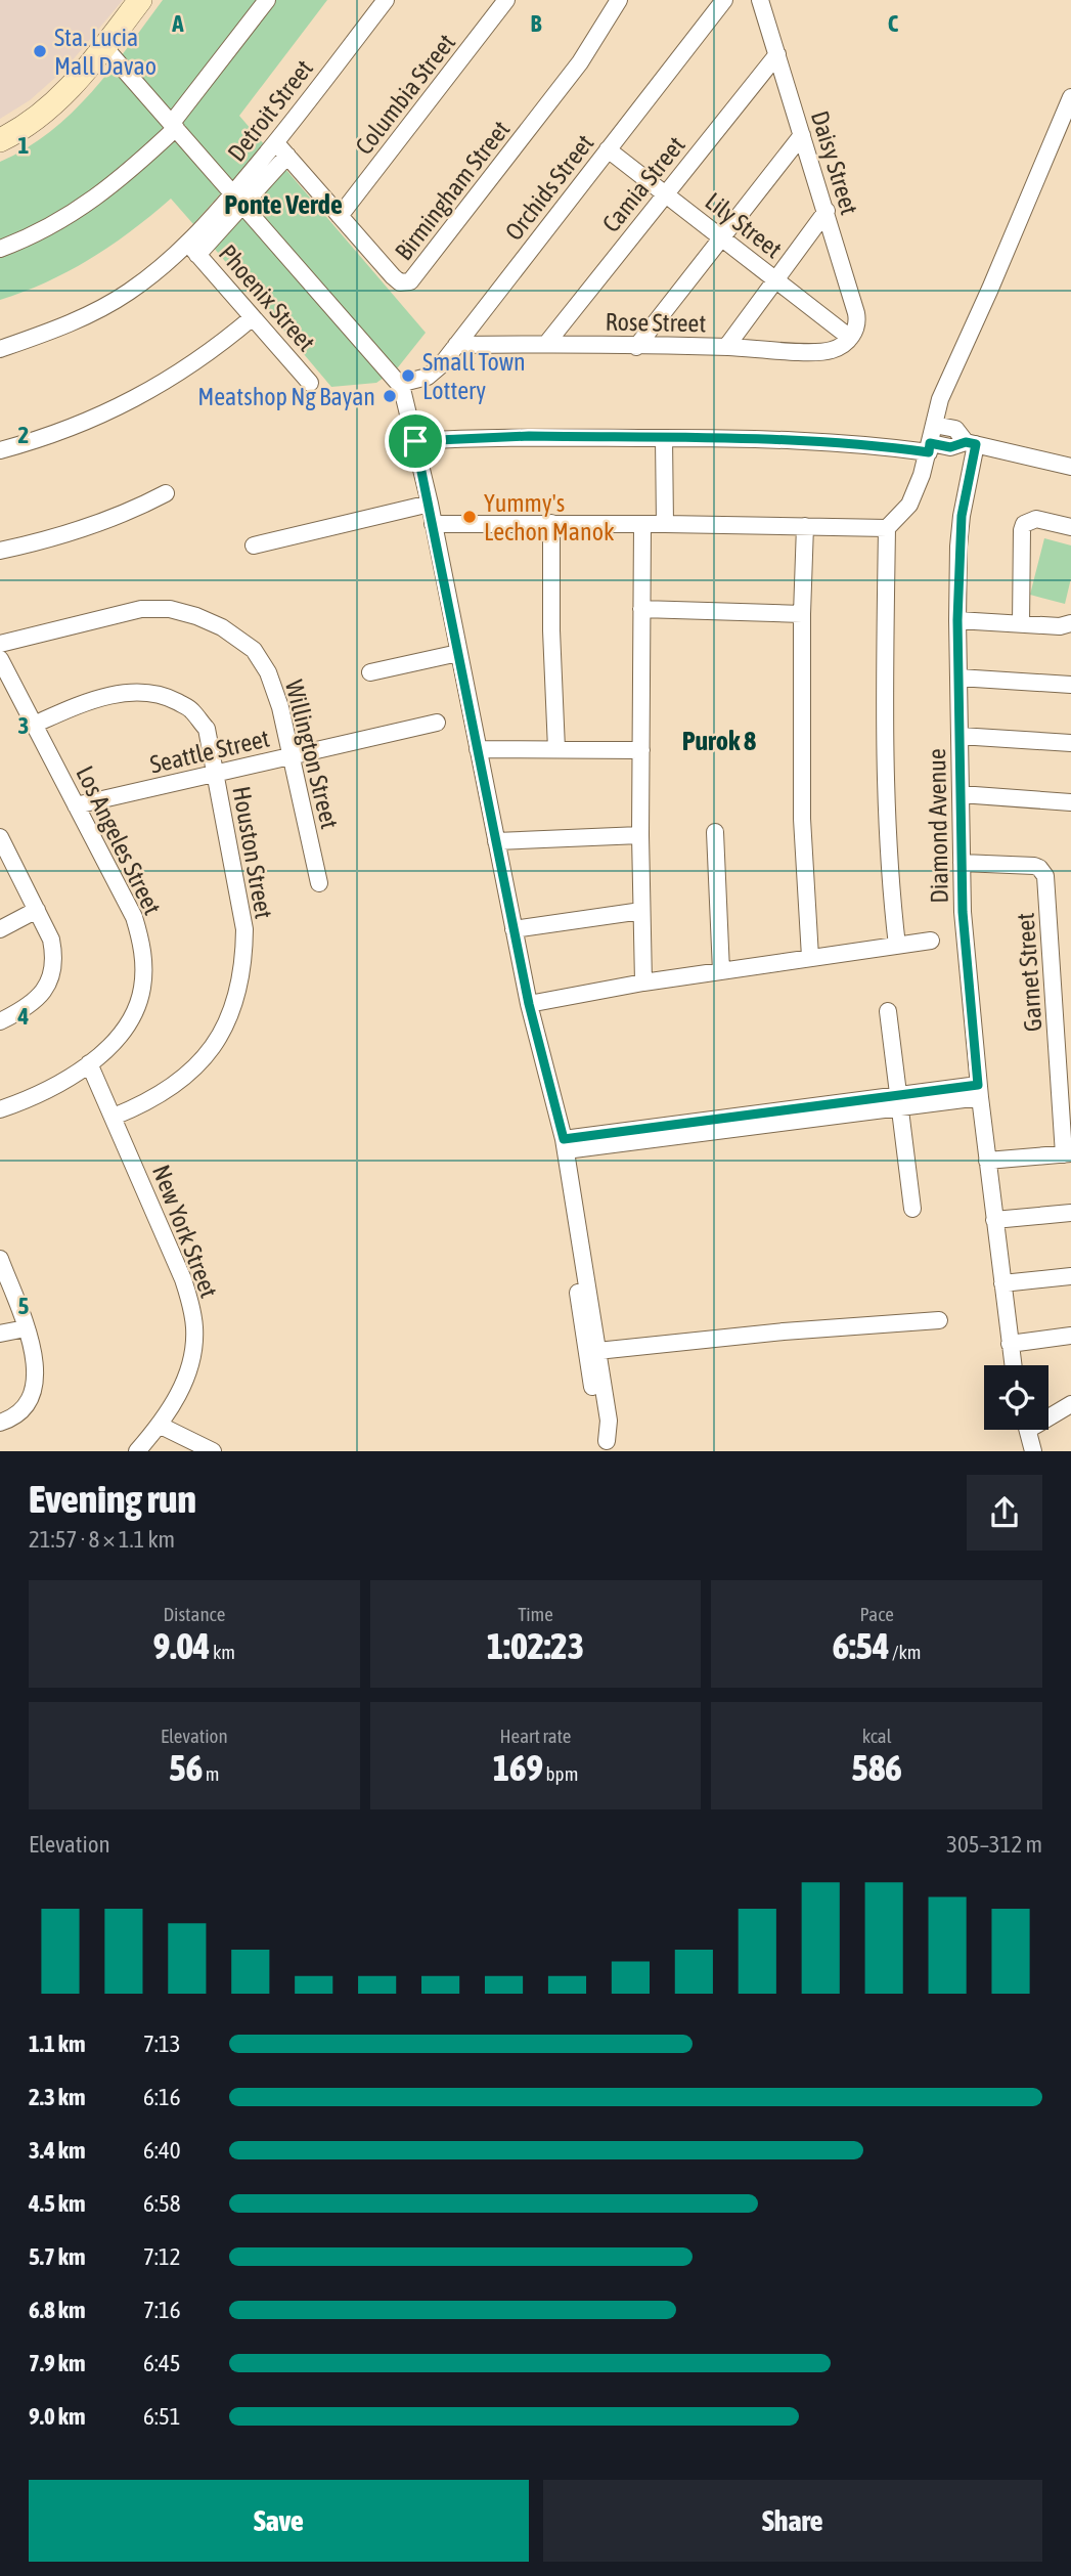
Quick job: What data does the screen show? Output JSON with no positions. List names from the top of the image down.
{
  "streets": {
    "street": [
      "Columbia Street",
      "Detroit Street",
      "Daisy Street",
      "Camia Street",
      "Orchids Street",
      "Birmingham Street",
      "Lily Street",
      "Phoenix Street",
      "Rose Street",
      "Seattle Street",
      "Willington Street",
      "Diamond Avenue",
      "Los Angeles Street",
      "Houston Street",
      "Garnet Street",
      "New York Street"
    ]
  },
  "crossings": [
    ["Columbia Street", "Birmingham Street"],
    ["Detroit Street", "Birmingham Street"],
    ["Detroit Street", "Phoenix Street"],
    ["Daisy Street", "Camia Street"],
    ["Daisy Street", "Lily Street"],
    ["Daisy Street", "Rose Street"],
    ["Camia Street", "Lily Street"],
    ["Camia Street", "Rose Street"],
    ["Orchids Street", "Lily Street"],
    ["Orchids Street", "Rose Street"],
    ["Lily Street", "Rose Street"],
    ["Seattle Street", "Willington Street"],
    ["Seattle Street", "Los Angeles Street"],
    ["Seattle Street", "Houston Street"],
    ["Diamond Avenue", "Garnet Street"],
    ["Los Angeles Street", "Houston Street"],
    ["Los Angeles Street", "New York Street"],
    ["Houston Street", "New York Street"]
  ],
  "districts": ["Ponte Verde", "Purok 8"],
  "places": [
    "Sta. Lucia Mall Davao",
    "Small Town Lottery",
    "Meatshop Ng Bayan",
    "Yummy's Lechon Manok"
  ],
  "page": {
    "heading": ["Evening run", "21:57 · 8 × 1.1 km"],
    "stats": [
      ["Distance", "9.04 km"],
      ["Time", "1:02:23"],
      ["Pace", "6:54 /km"],
      ["Elevation", "56 m"],
      ["Heart rate", "169 bpm"],
      ["kcal", "586"]
    ],
    "chart": ["Elevation", "305–312 m"],
    "list": [
      {
        "name": "1.1 km",
        "note": "7:13"
      },
      {
        "name": "2.3 km",
        "note": "6:16"
      },
      {
        "name": "3.4 km",
        "note": "6:40"
      },
      {
        "name": "4.5 km",
        "note": "6:58"
      },
      {
        "name": "5.7 km",
        "note": "7:12"
      },
      {
        "name": "6.8 km",
        "note": "7:16"
      },
      {
        "name": "7.9 km",
        "note": "6:45"
      },
      {
        "name": "9.0 km",
        "note": "6:51"
      }
    ],
    "buttons": ["Save", "Share"]
  },
  "grid": {
    "columns": ["A", "B", "C"],
    "rows": [
      "1",
      "2",
      "3",
      "4",
      "5"
    ]
  }
}
